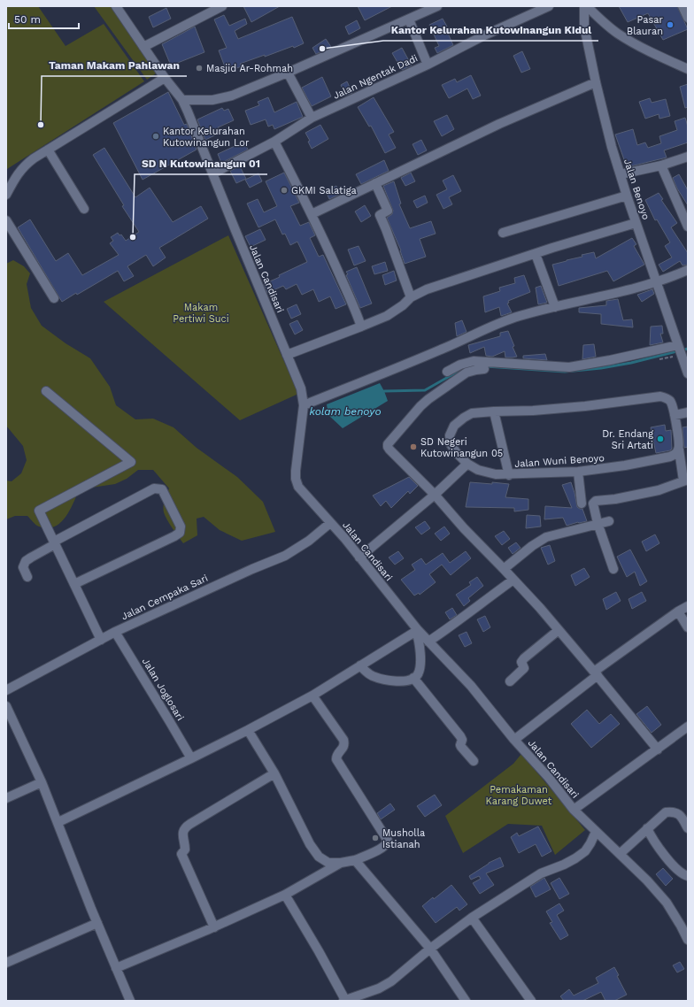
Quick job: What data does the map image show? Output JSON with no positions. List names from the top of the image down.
{
  "streets": {
    "street": [
      "Jalan Ngentak Dadi",
      "Jalan Benoyo",
      "Jalan Candisari",
      "Jalan Wuni Benoyo",
      "Jalan Cempaka Sari",
      "Jalan Joglosari"
    ]
  },
  "crossings": [
    ["Jalan Ngentak Dadi", "Jalan Candisari"],
    ["Jalan Candisari", "Jalan Cempaka Sari"],
    ["Jalan Cempaka Sari", "Jalan Joglosari"]
  ],
  "water": ["kolam benoyo"],
  "parks": ["Makam Pertiwi Suci", "Pemakaman Karang Duwet"],
  "places": [
    "Pasar Blauran",
    "Kantor Kelurahan Kutowinangun Kidul",
    "Masjid Ar-Rohmah",
    "Taman Makam Pahlawan",
    "Kantor Kelurahan Kutowinangun Lor",
    "GKMI Salatiga",
    "SD N Kutowinangun 01",
    "Dr. Endang Sri Artati",
    "SD Negeri Kutowinangun 05",
    "Musholla Istianah"
  ],
  "scale_bar": "50 m"
}
